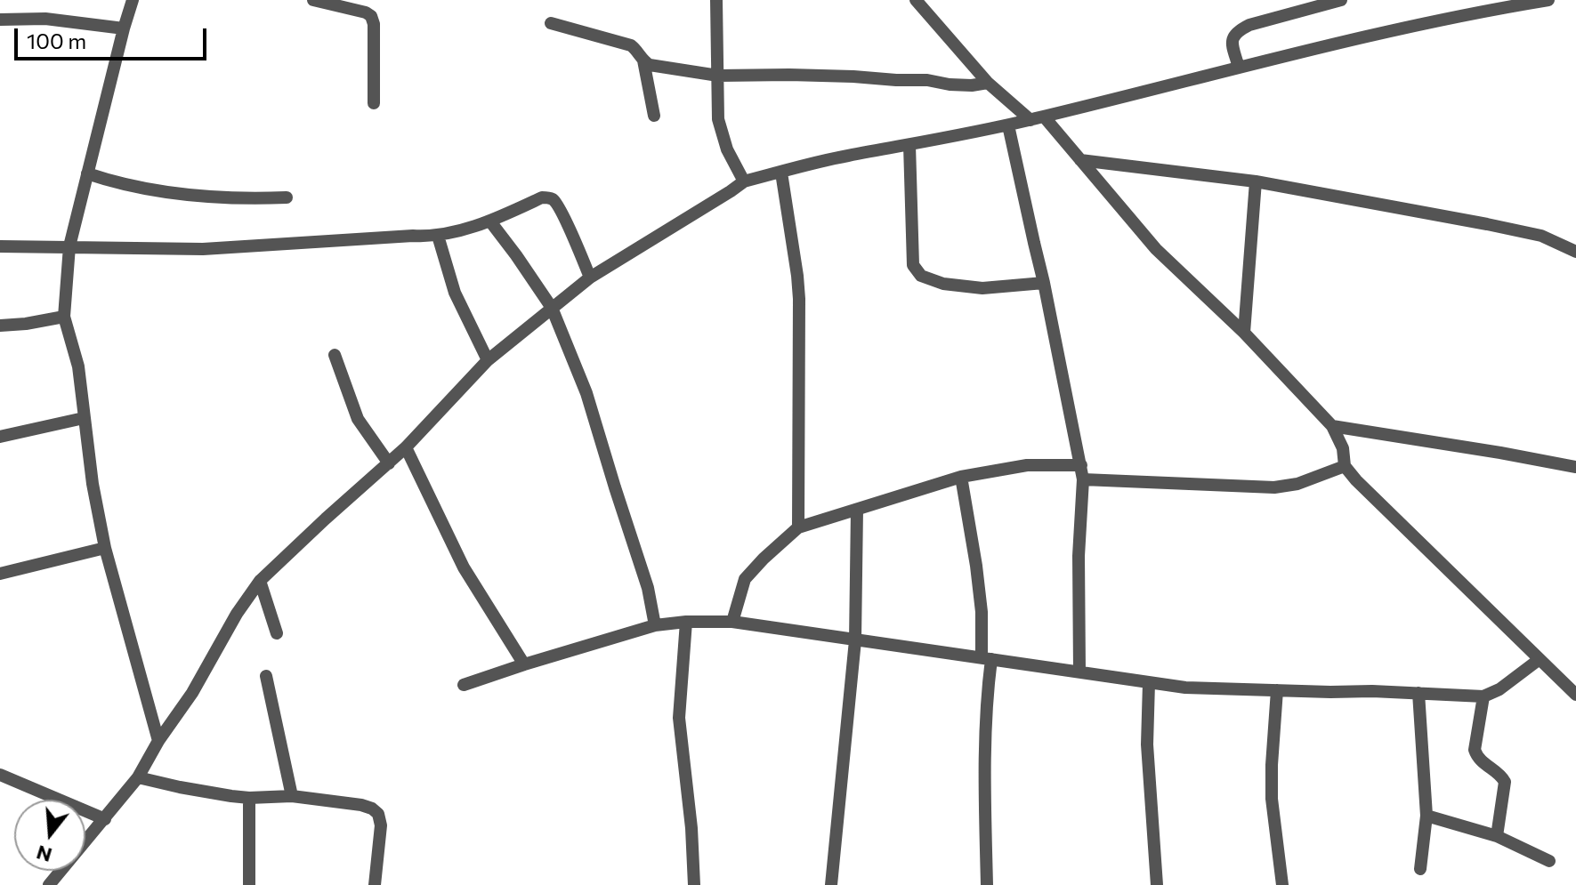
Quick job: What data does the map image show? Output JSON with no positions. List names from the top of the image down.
{
  "scale_bar": "100 m",
  "north": "bottom"
}
